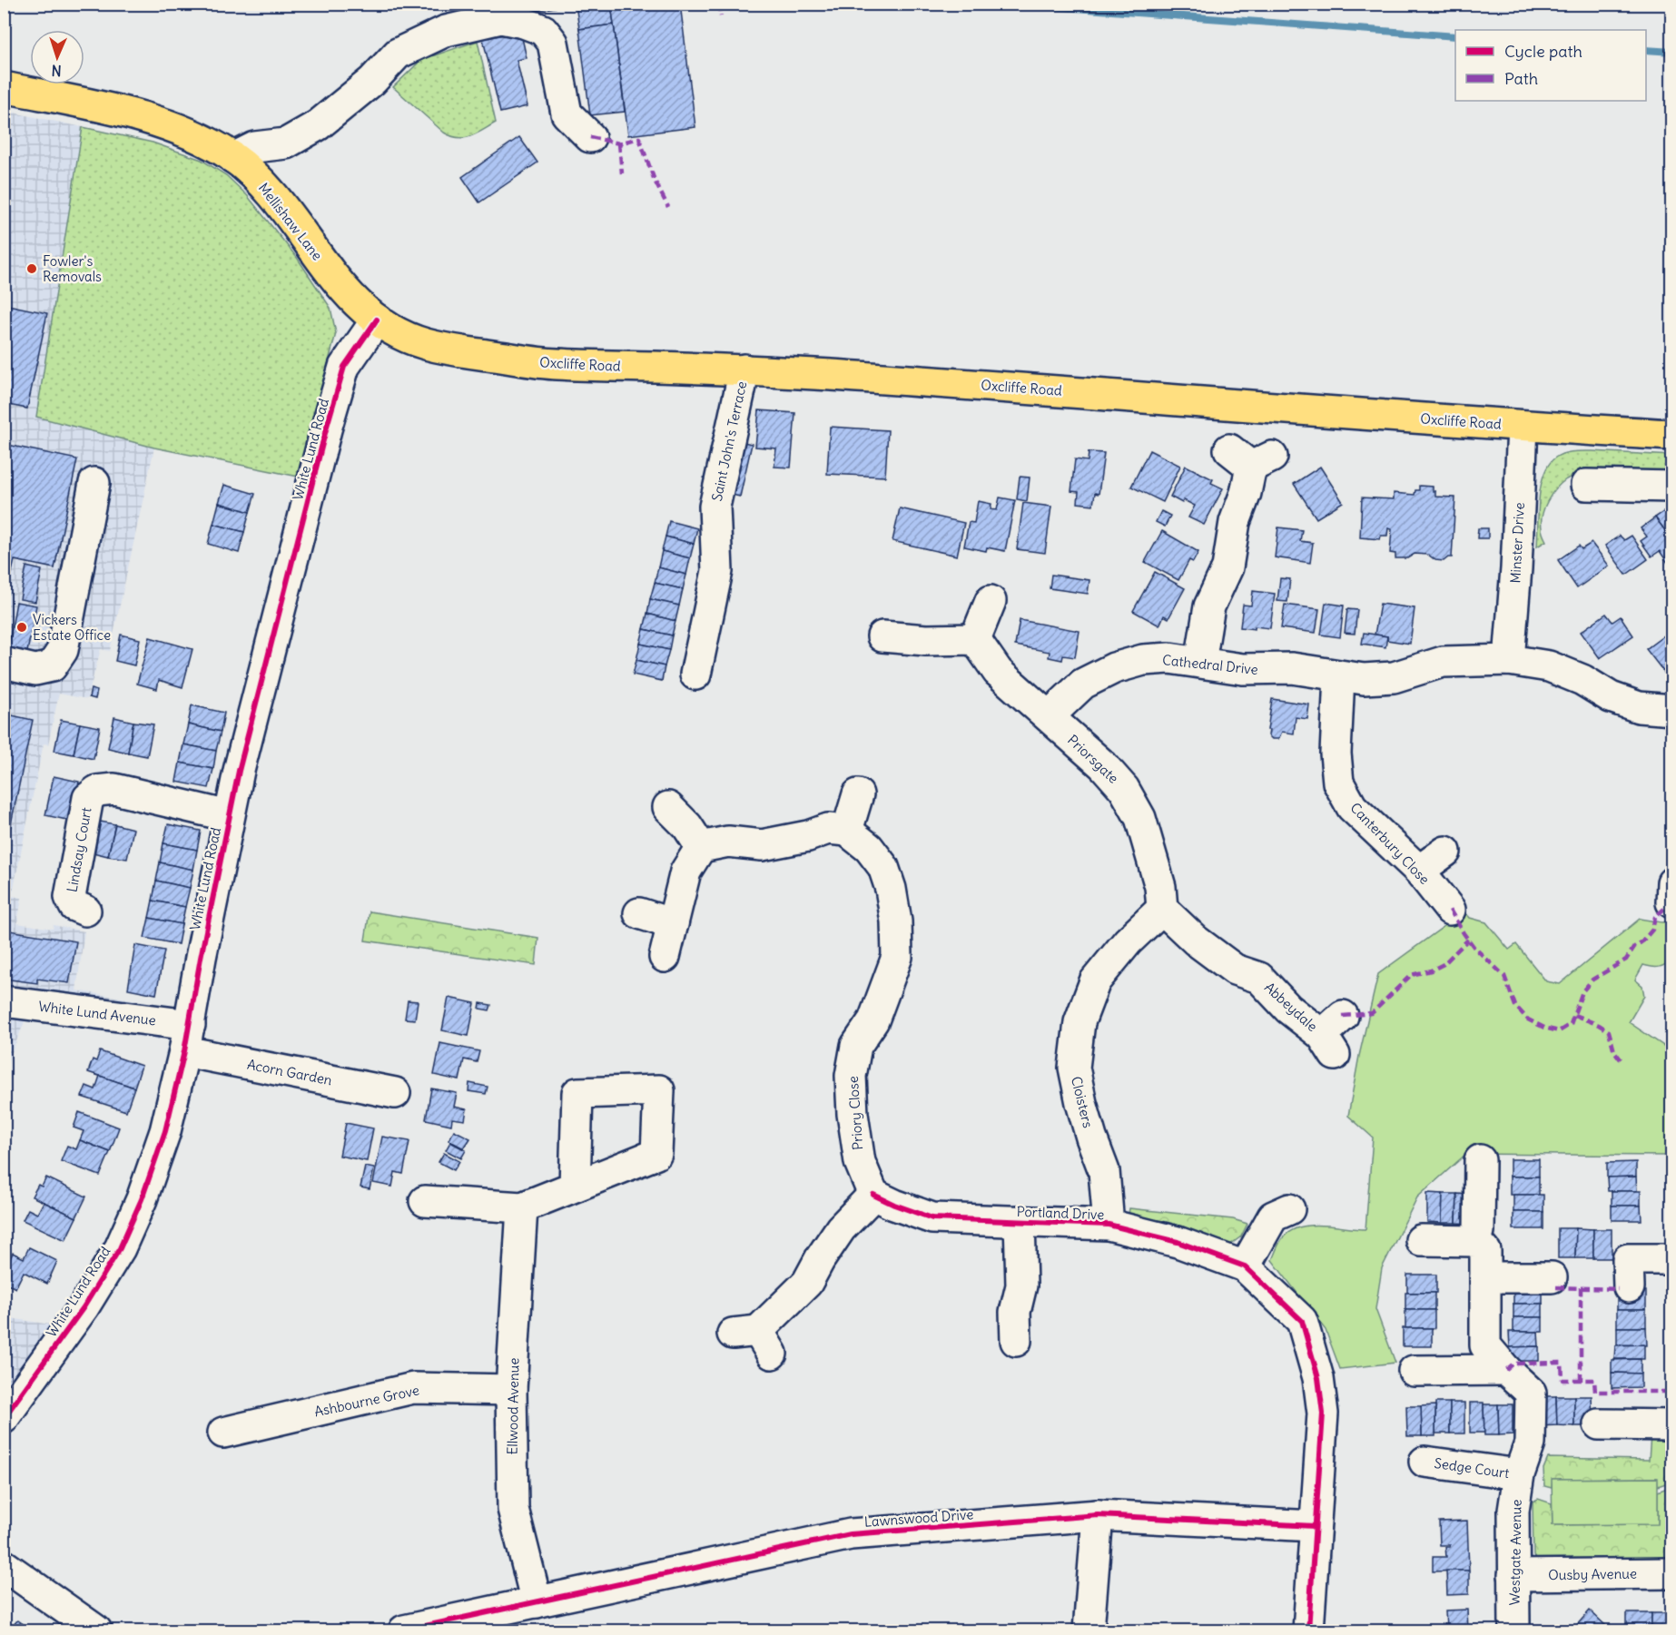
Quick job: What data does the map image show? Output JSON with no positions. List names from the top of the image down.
{
  "streets": {
    "main road": ["Mellishaw Lane", "Oxcliffe Road"],
    "street": [
      "Saint John's Terrace",
      "White Lund Road",
      "Minster Drive",
      "Cathedral Drive",
      "Priorsgate",
      "Canterbury Close",
      "Lindsay Court",
      "Abbeydale",
      "White Lund Avenue",
      "Acorn Garden",
      "Cloisters",
      "Priory Close",
      "Portland Drive",
      "Ashbourne Grove",
      "Ellwood Avenue",
      "Sedge Court",
      "Lawnswood Drive",
      "Westgate Avenue",
      "Ousby Avenue"
    ]
  },
  "crossings": [
    ["Mellishaw Lane", "Oxcliffe Road"],
    ["Mellishaw Lane", "White Lund Road"],
    ["Oxcliffe Road", "Saint John's Terrace"],
    ["Oxcliffe Road", "White Lund Road"],
    ["Oxcliffe Road", "Minster Drive"],
    ["White Lund Road", "Lindsay Court"],
    ["White Lund Road", "White Lund Avenue"],
    ["White Lund Road", "Acorn Garden"],
    ["Minster Drive", "Cathedral Drive"],
    ["Cathedral Drive", "Priorsgate"],
    ["Cathedral Drive", "Canterbury Close"],
    ["Priorsgate", "Abbeydale"],
    ["Priorsgate", "Cloisters"],
    ["Abbeydale", "Cloisters"],
    ["White Lund Avenue", "Acorn Garden"],
    ["Cloisters", "Portland Drive"],
    ["Priory Close", "Portland Drive"],
    ["Portland Drive", "Lawnswood Drive"],
    ["Ashbourne Grove", "Ellwood Avenue"],
    ["Ellwood Avenue", "Lawnswood Drive"],
    ["Sedge Court", "Westgate Avenue"],
    ["Westgate Avenue", "Ousby Avenue"]
  ],
  "places": ["Fowler's Removals", "Vickers Estate Office"],
  "legend": ["Cycle path", "Path"],
  "north": "bottom"
}
